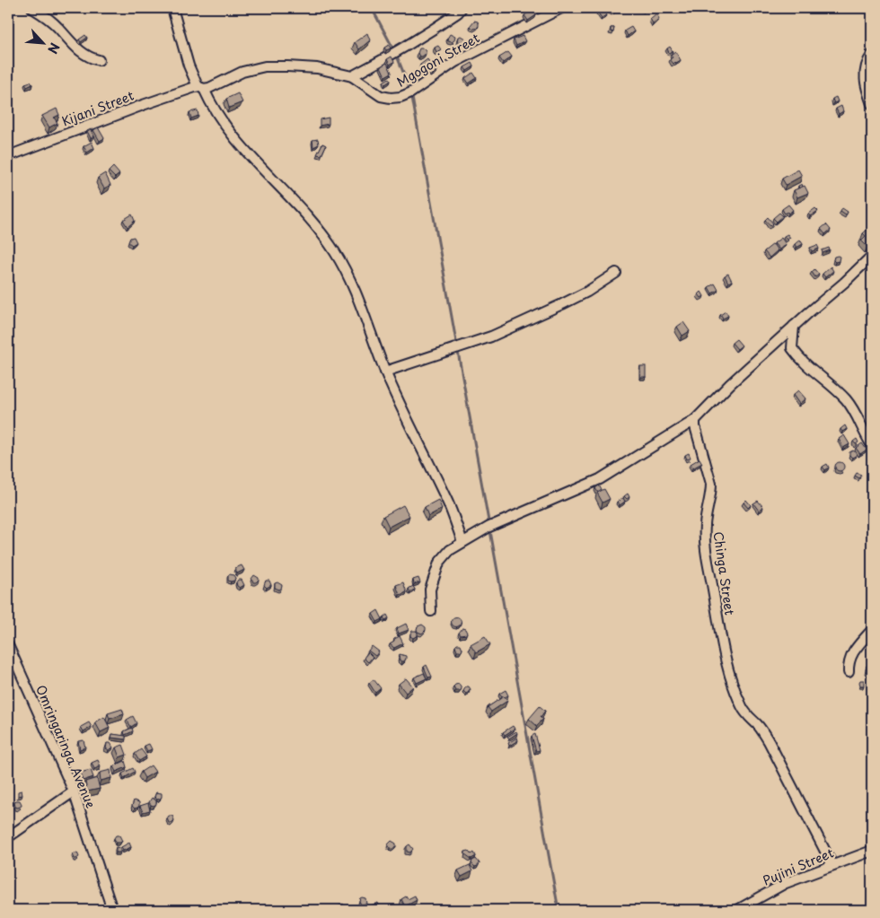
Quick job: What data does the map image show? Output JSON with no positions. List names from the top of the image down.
{
  "streets": {
    "street": [
      "Mgogoni Street",
      "Kijani Street",
      "Chinga Street",
      "Omringaringa Avenue",
      "Pujini Street"
    ]
  },
  "crossings": [
    ["Mgogoni Street", "Kijani Street"],
    ["Chinga Street", "Pujini Street"]
  ],
  "north": "bottom right"
}
